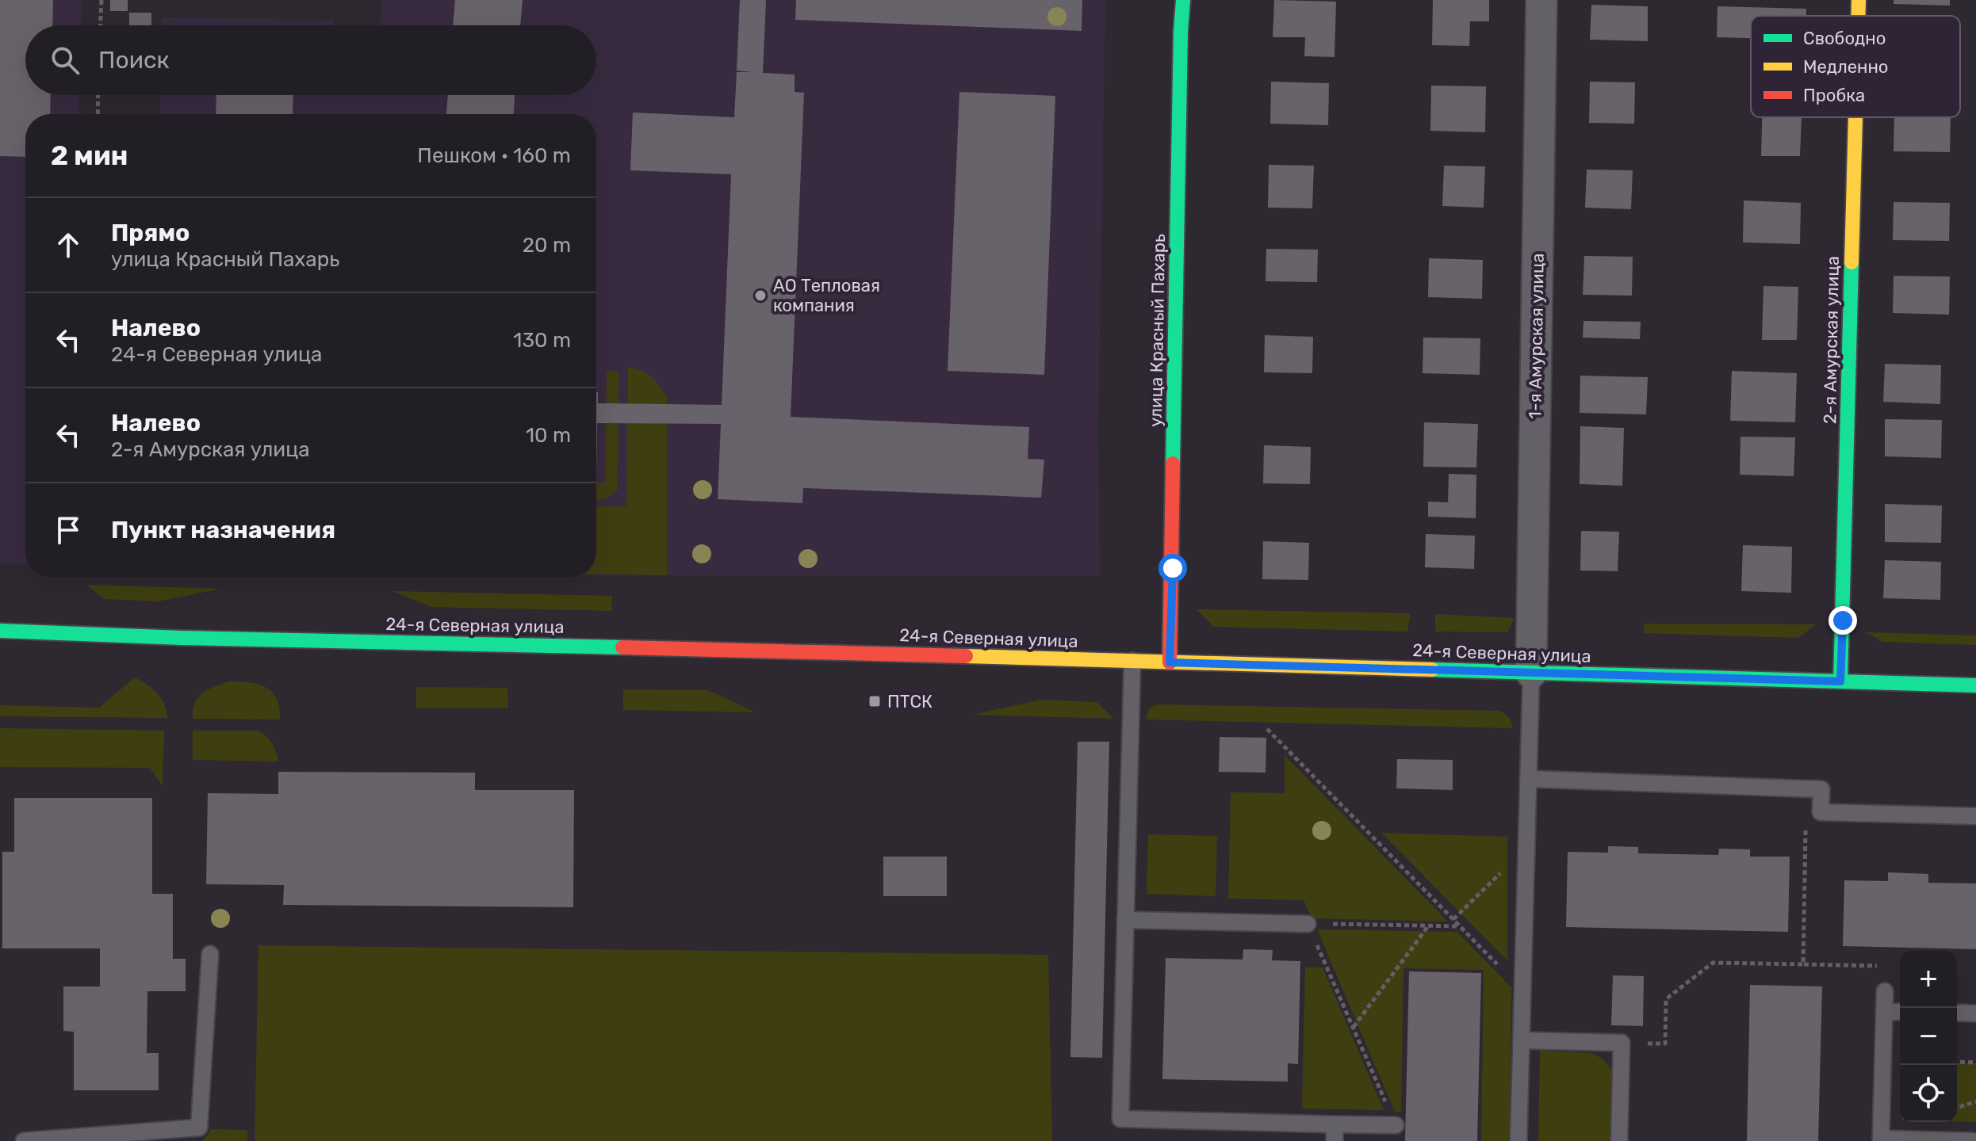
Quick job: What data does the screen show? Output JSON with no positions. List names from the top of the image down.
{
  "streets": {
    "main road": ["улица Красный Пахарь", "2-я Амурская улица", "24-я Северная улица"],
    "street": ["1-я Амурская улица"]
  },
  "crossings": [
    ["улица Красный Пахарь", "24-я Северная улица"],
    ["1-я Амурская улица", "24-я Северная улица"],
    ["2-я Амурская улица", "24-я Северная улица"]
  ],
  "places": {
    "other": ["АО Тепловая компания"],
    "transit": ["ПТСК"]
  },
  "legend": ["Свободно", "Медленно", "Пробка"],
  "page": {
    "search": "Поиск",
    "heading": ["2 мин", "Пешком · 160 m"],
    "list": [
      ["Прямо", "улица Красный Пахарь", "20 m"],
      ["Налево", "24-я Северная улица", "130 m"],
      ["Налево", "2-я Амурская улица", "10 m"],
      "Пункт назначения"
    ],
    "map_buttons": ["+", "−"]
  }
}
